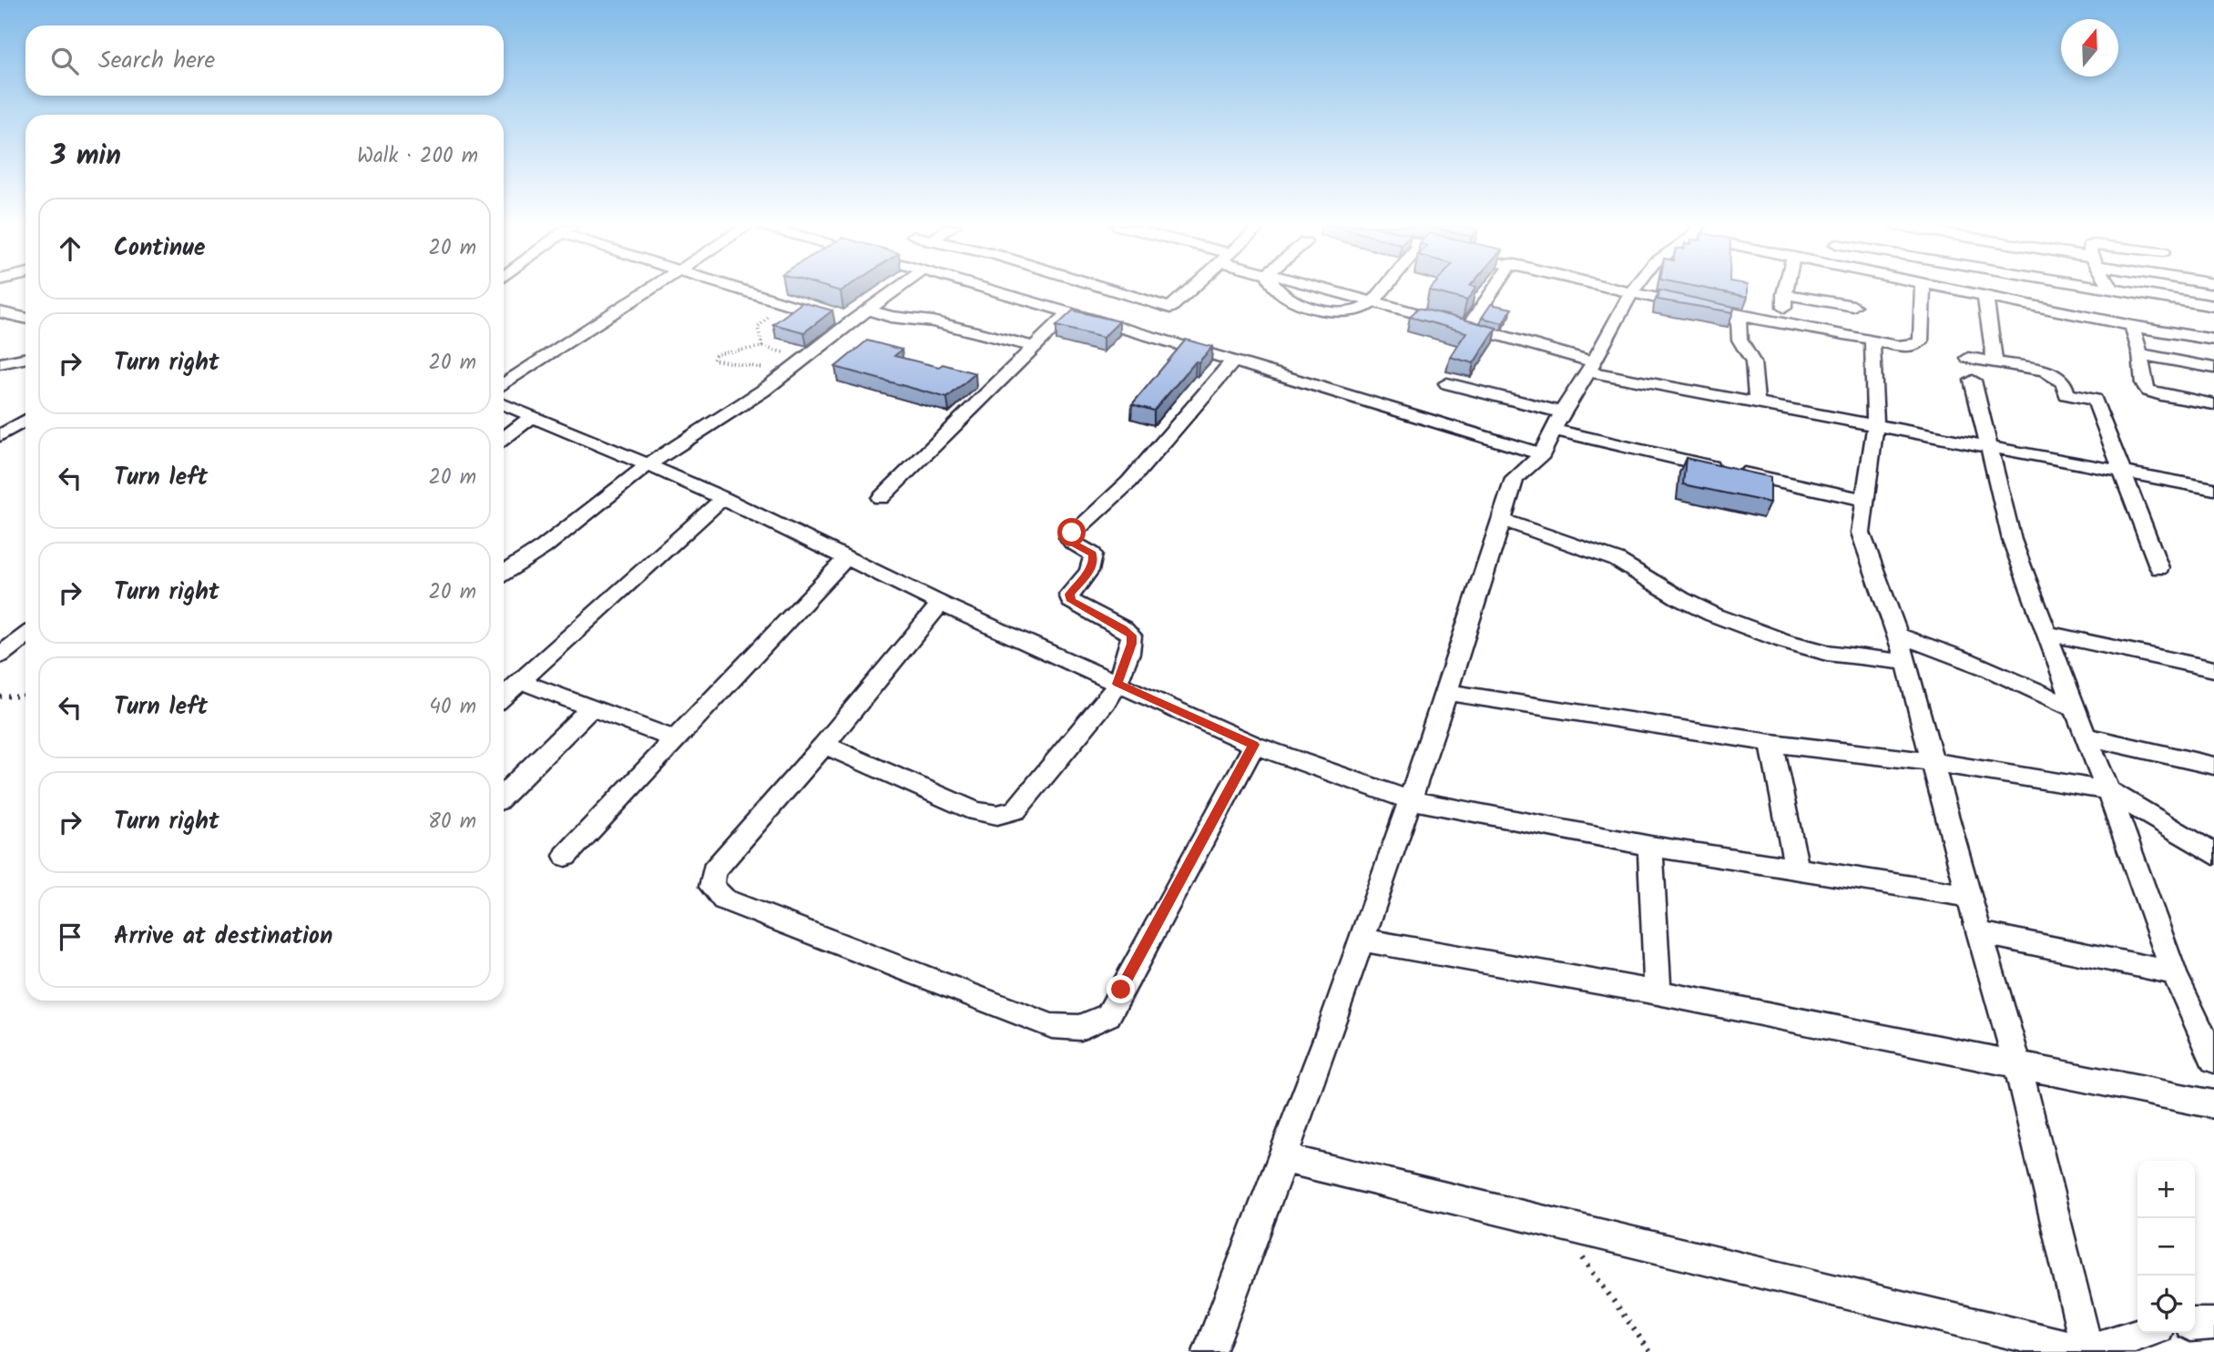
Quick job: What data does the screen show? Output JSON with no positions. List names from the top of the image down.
{
  "north": "top",
  "page": {
    "search": "Search here",
    "heading": ["3 min", "Walk · 200 m"],
    "list": [
      ["Continue", "20 m"],
      ["Turn right", "20 m"],
      ["Turn left", "20 m"],
      ["Turn right", "20 m"],
      ["Turn left", "40 m"],
      ["Turn right", "80 m"],
      "Arrive at destination"
    ],
    "map_buttons": ["+", "−"]
  }
}
